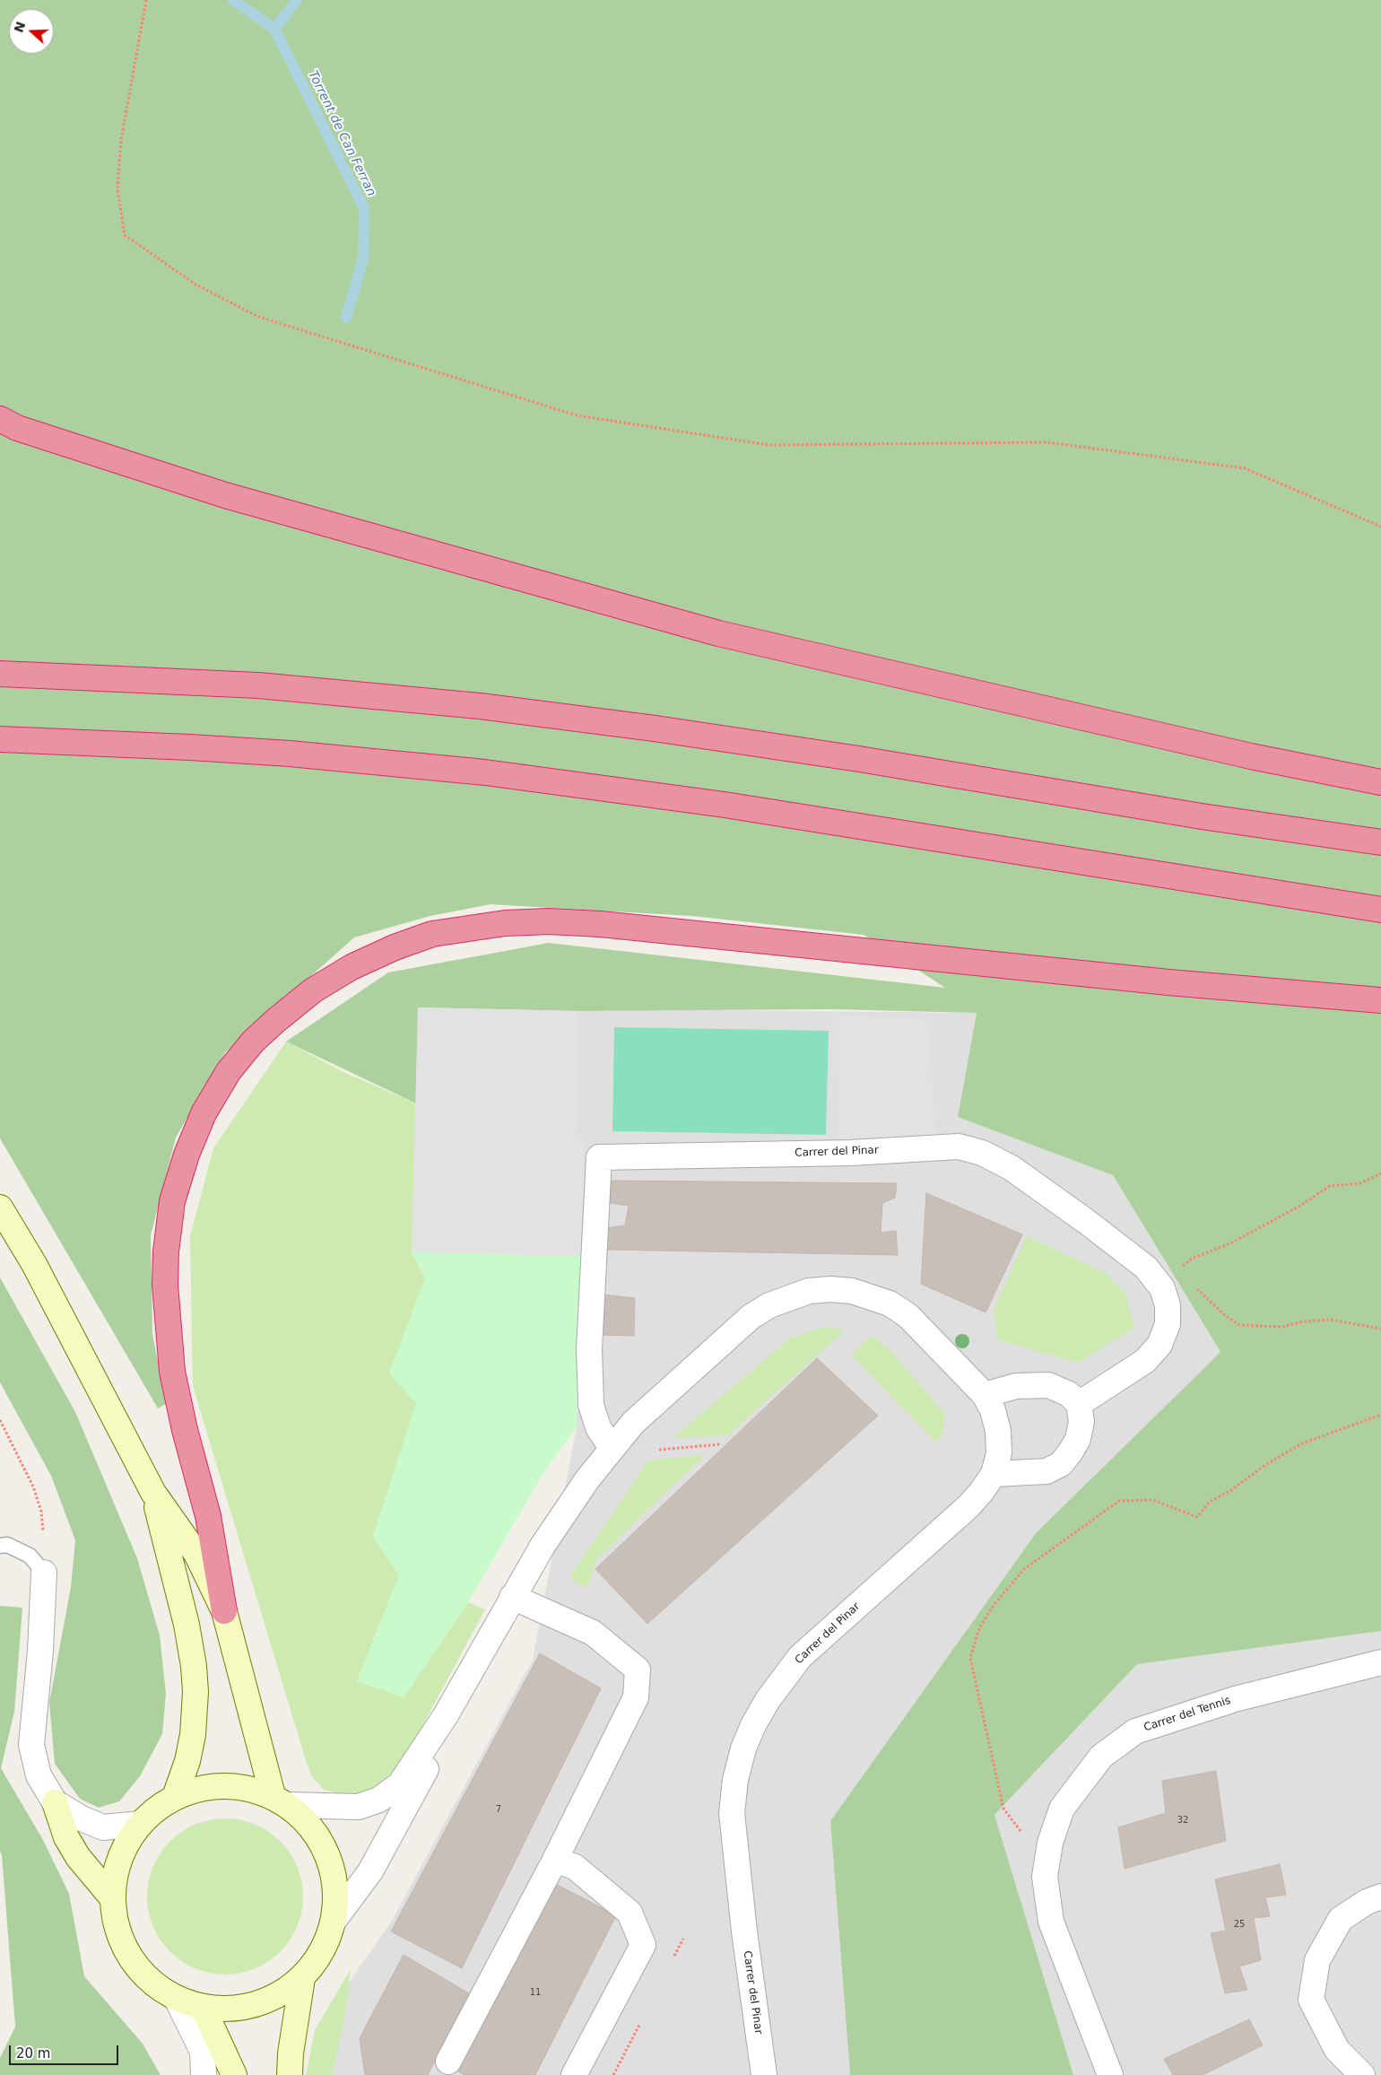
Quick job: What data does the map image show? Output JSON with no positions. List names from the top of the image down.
{
  "streets": {
    "street": ["Carrer del Pinar", "Carrer del Tennis"]
  },
  "water": ["Torrent de Can Ferran"],
  "house_numbers": [
    "7",
    "32",
    "25",
    "11"
  ],
  "scale_bar": "20 m",
  "north": "left"
}
